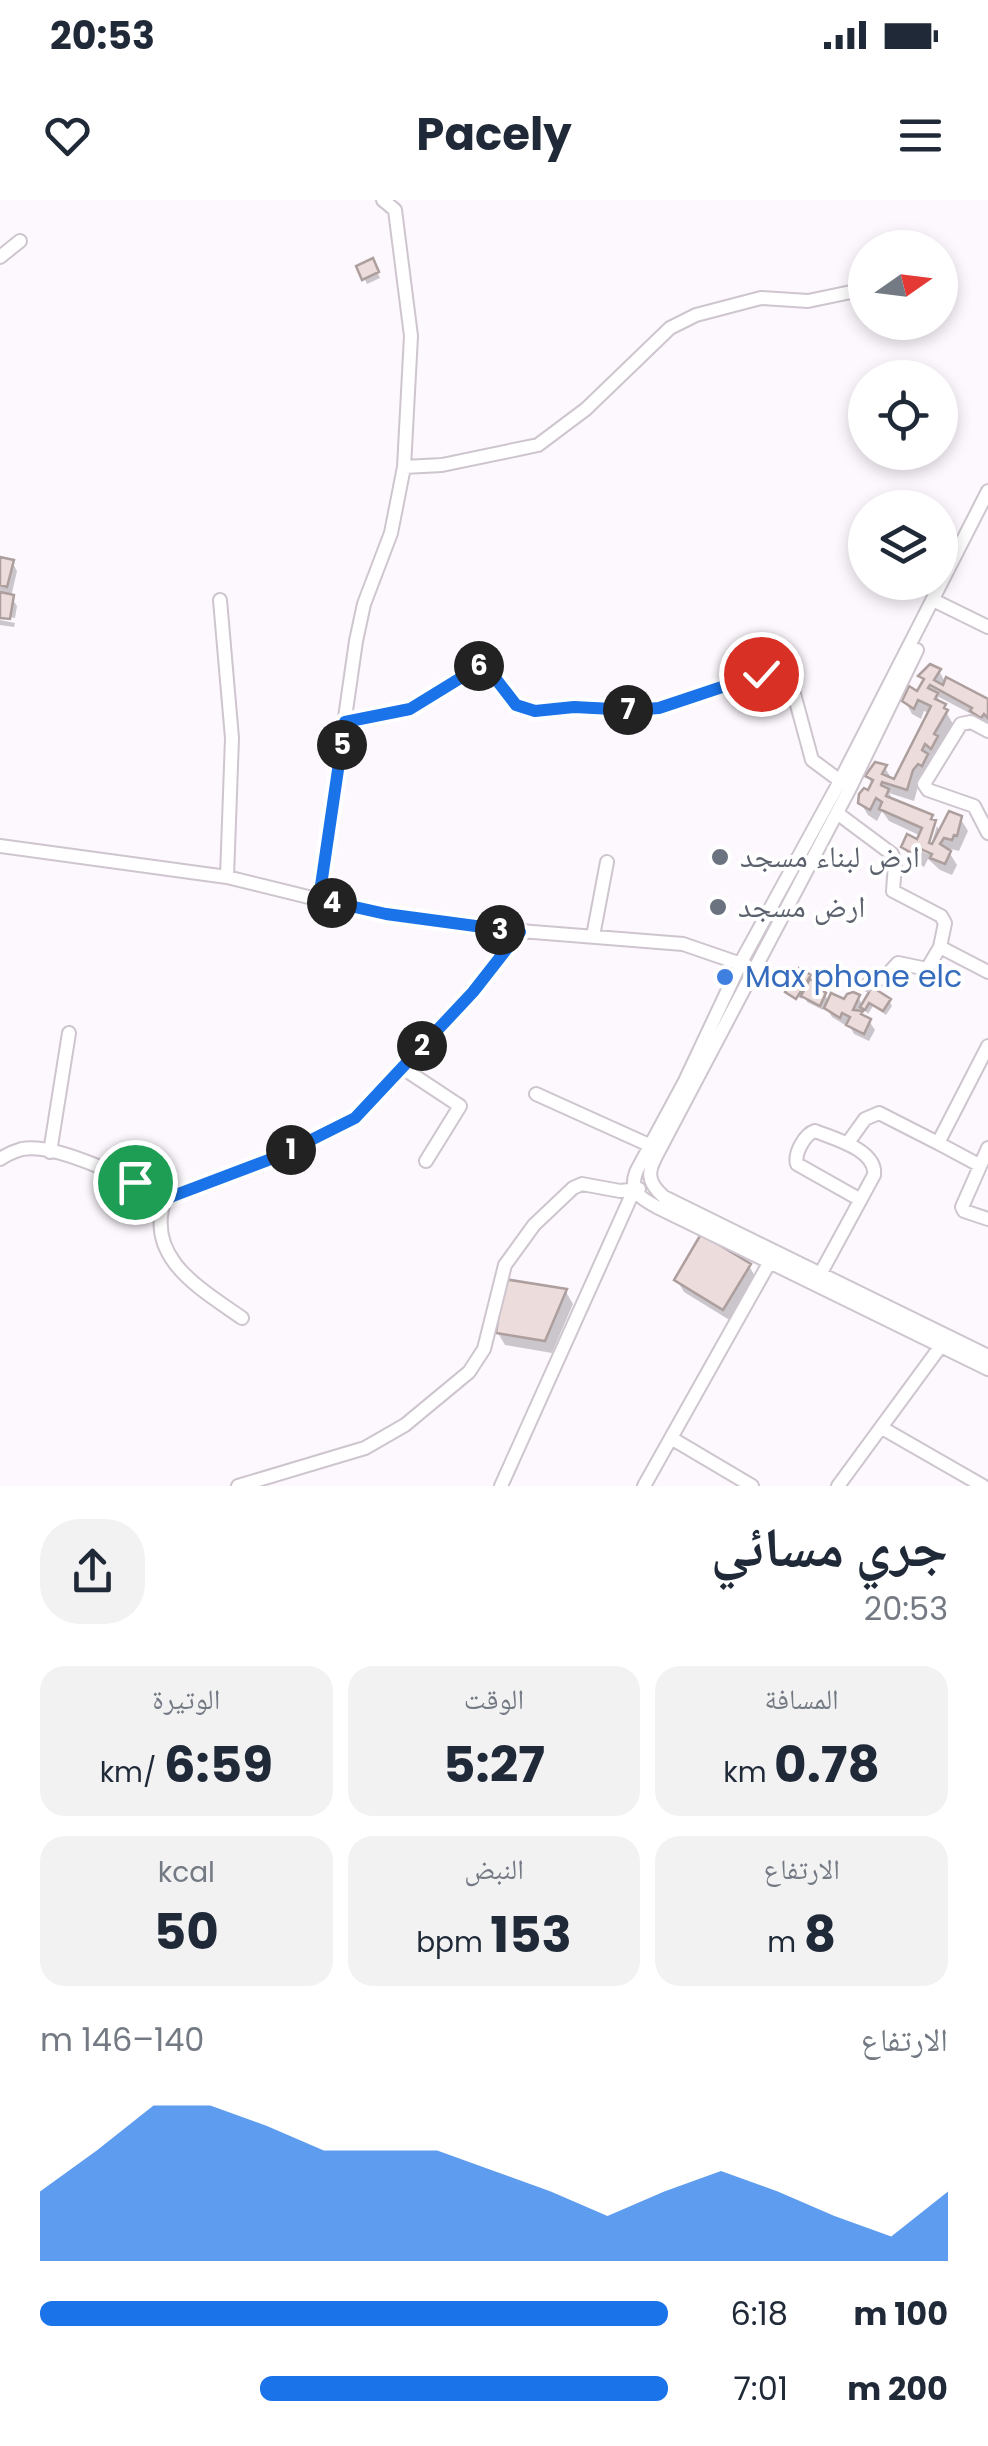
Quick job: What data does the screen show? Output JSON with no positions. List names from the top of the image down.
{
  "places": ["ارض لبناء مسجد", "ارض مسجد", "Max phone elc"],
  "north": "right",
  "page": {
    "status": "20:53",
    "header": "Pacely",
    "pins": [
      "6",
      "7",
      "5",
      "4",
      "3",
      "2",
      "1"
    ],
    "heading": ["جري مسائي", "20:53"],
    "stats": [
      ["المسافة", "0.78 km"],
      ["الوقت", "5:27"],
      ["الوتيرة", "6:59 /km"],
      ["الارتفاع", "8 m"],
      ["النبض", "153 bpm"],
      ["kcal", "50"]
    ],
    "chart": ["الارتفاع", "140–146 m"],
    "list": [
      {
        "name": "100 m",
        "note": "6:18"
      },
      {
        "name": "200 m",
        "note": "7:01"
      }
    ]
  }
}
